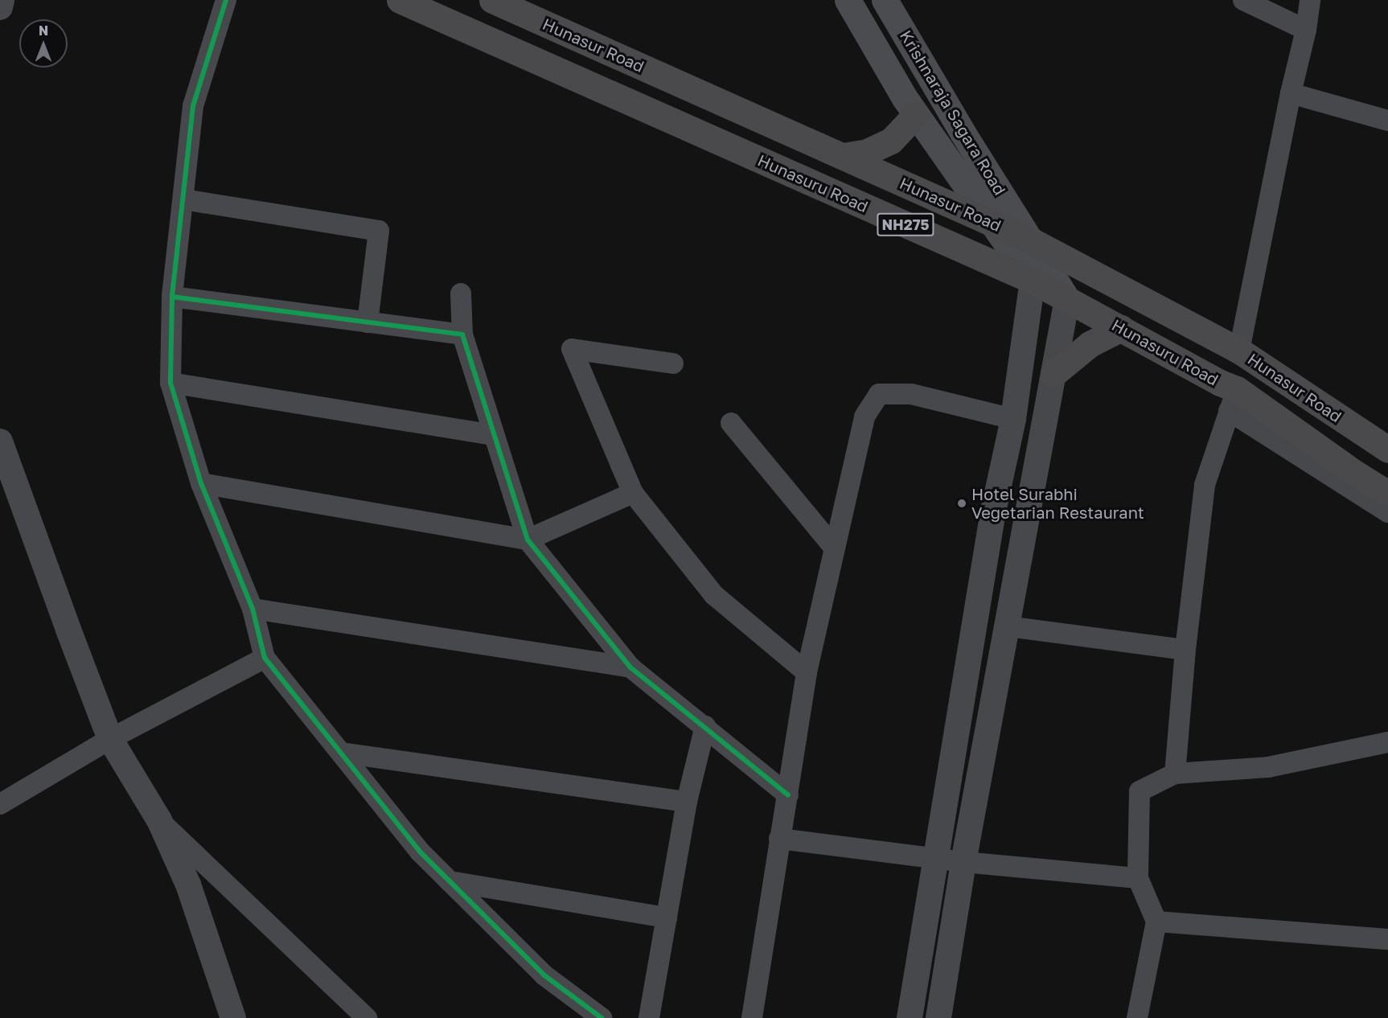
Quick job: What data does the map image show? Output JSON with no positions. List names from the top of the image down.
{
  "streets": {
    "highway": ["Hunasur Road", "Hunasuru Road", "NH275"],
    "main road": ["Krishnaraja Sagara Road"]
  },
  "crossings": [
    ["Hunasur Road", "Krishnaraja Sagara Road"],
    ["Krishnaraja Sagara Road", "Hunasuru Road"]
  ],
  "places": ["Hotel Surabhi Vegetarian Restaurant"],
  "north": "top"
}
